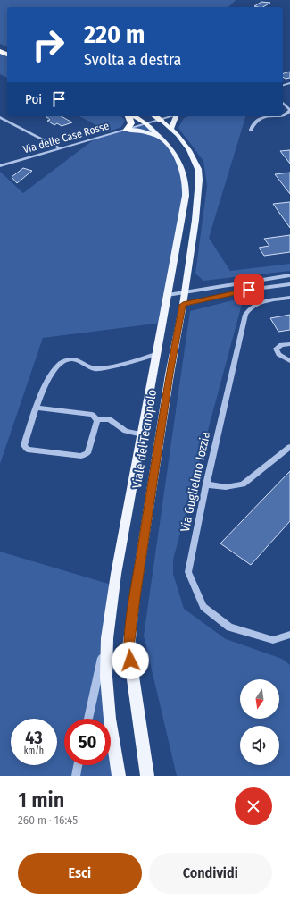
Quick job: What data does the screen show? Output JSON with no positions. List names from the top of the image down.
{
  "streets": {
    "main road": ["Viale del Tecnopolo"],
    "street": ["Via delle Case Rosse", "Via Guglielmo Iozzia"]
  },
  "crossings": [
    ["Via delle Case Rosse", "Viale del Tecnopolo"]
  ],
  "north": "bottom",
  "page": {
    "turn": ["220 m", "Svolta a destra"],
    "then": "Poi",
    "speed": "43 km/h",
    "limit": "50",
    "heading": ["1 min", "260 m · 16:45"],
    "buttons": ["Esci", "Condividi"]
  }
}
